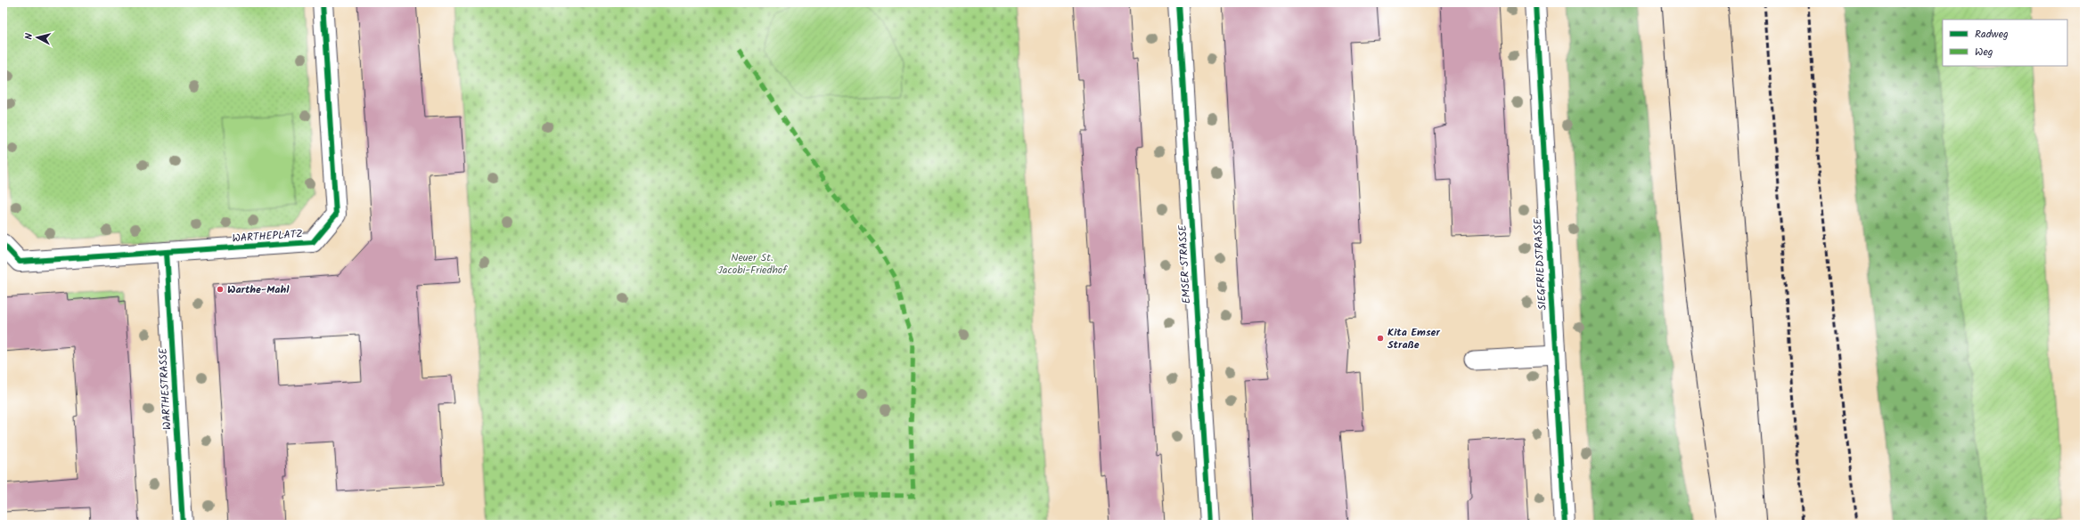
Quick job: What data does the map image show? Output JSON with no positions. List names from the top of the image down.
{
  "streets": {
    "street": [
      "WARTHEPLATZ",
      "EMSER STRASSE",
      "SIEGFRIEDSTRASSE",
      "WARTHESTRASSE"
    ]
  },
  "crossings": [
    ["WARTHEPLATZ", "WARTHESTRASSE"]
  ],
  "parks": ["Neuer St. Jacobi-Friedhof"],
  "places": ["Warthe-Mahl", "Kita Emser Straße"],
  "legend": ["Radweg", "Weg"],
  "north": "left"
}
